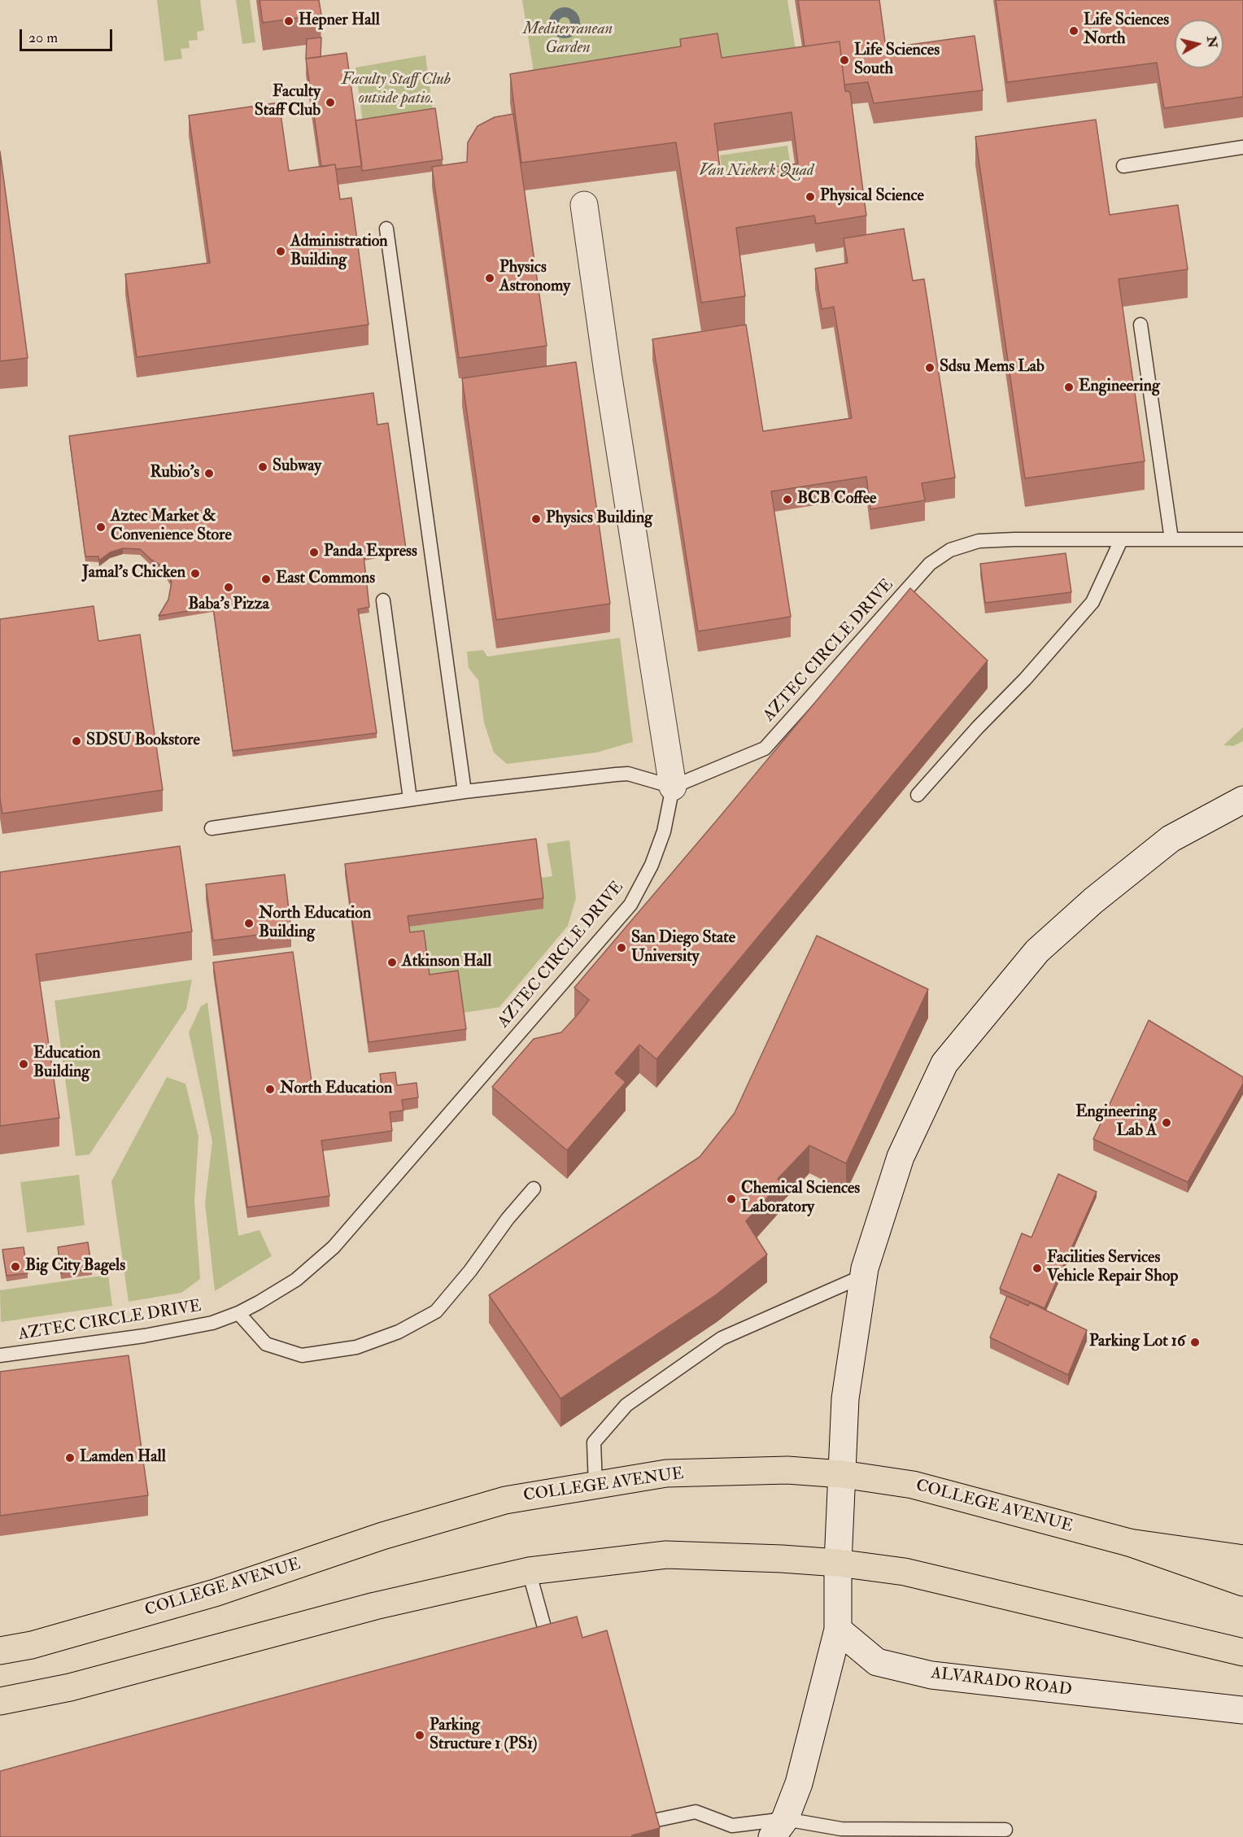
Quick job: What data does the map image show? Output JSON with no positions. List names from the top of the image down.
{
  "streets": {
    "main road": ["COLLEGE AVENUE"],
    "street": ["ALVARADO ROAD"],
    "lane": ["AZTEC CIRCLE DRIVE"]
  },
  "parks": ["Mediterranean Garden", "Faculty Staff Club outside patio.", "Van Niekerk Quad"],
  "places": [
    "Hepner Hall",
    "Life Sciences North",
    "Life Sciences South",
    "Faculty Staff Club",
    "Physical Science",
    "Administration Building",
    "Physics Astronomy",
    "Sdsu Mems Lab",
    "Engineering",
    "Subway",
    "Rubio's",
    "BCB Coffee",
    "Physics Building",
    "Aztec Market & Convenience Store",
    "Panda Express",
    "Jamal's Chicken",
    "East Commons",
    "Baba's Pizza",
    "SDSU Bookstore",
    "North Education Building",
    "San Diego State University",
    "Atkinson Hall",
    "Education Building",
    "North Education",
    "Engineering Lab A",
    "Chemical Sciences Laboratory",
    "Big City Bagels",
    "Facilities Services Vehicle Repair Shop",
    "Parking Lot 16",
    "Lamden Hall",
    "Parking Structure 1 (PS1)"
  ],
  "scale_bar": "20 m",
  "north": "right"
}
